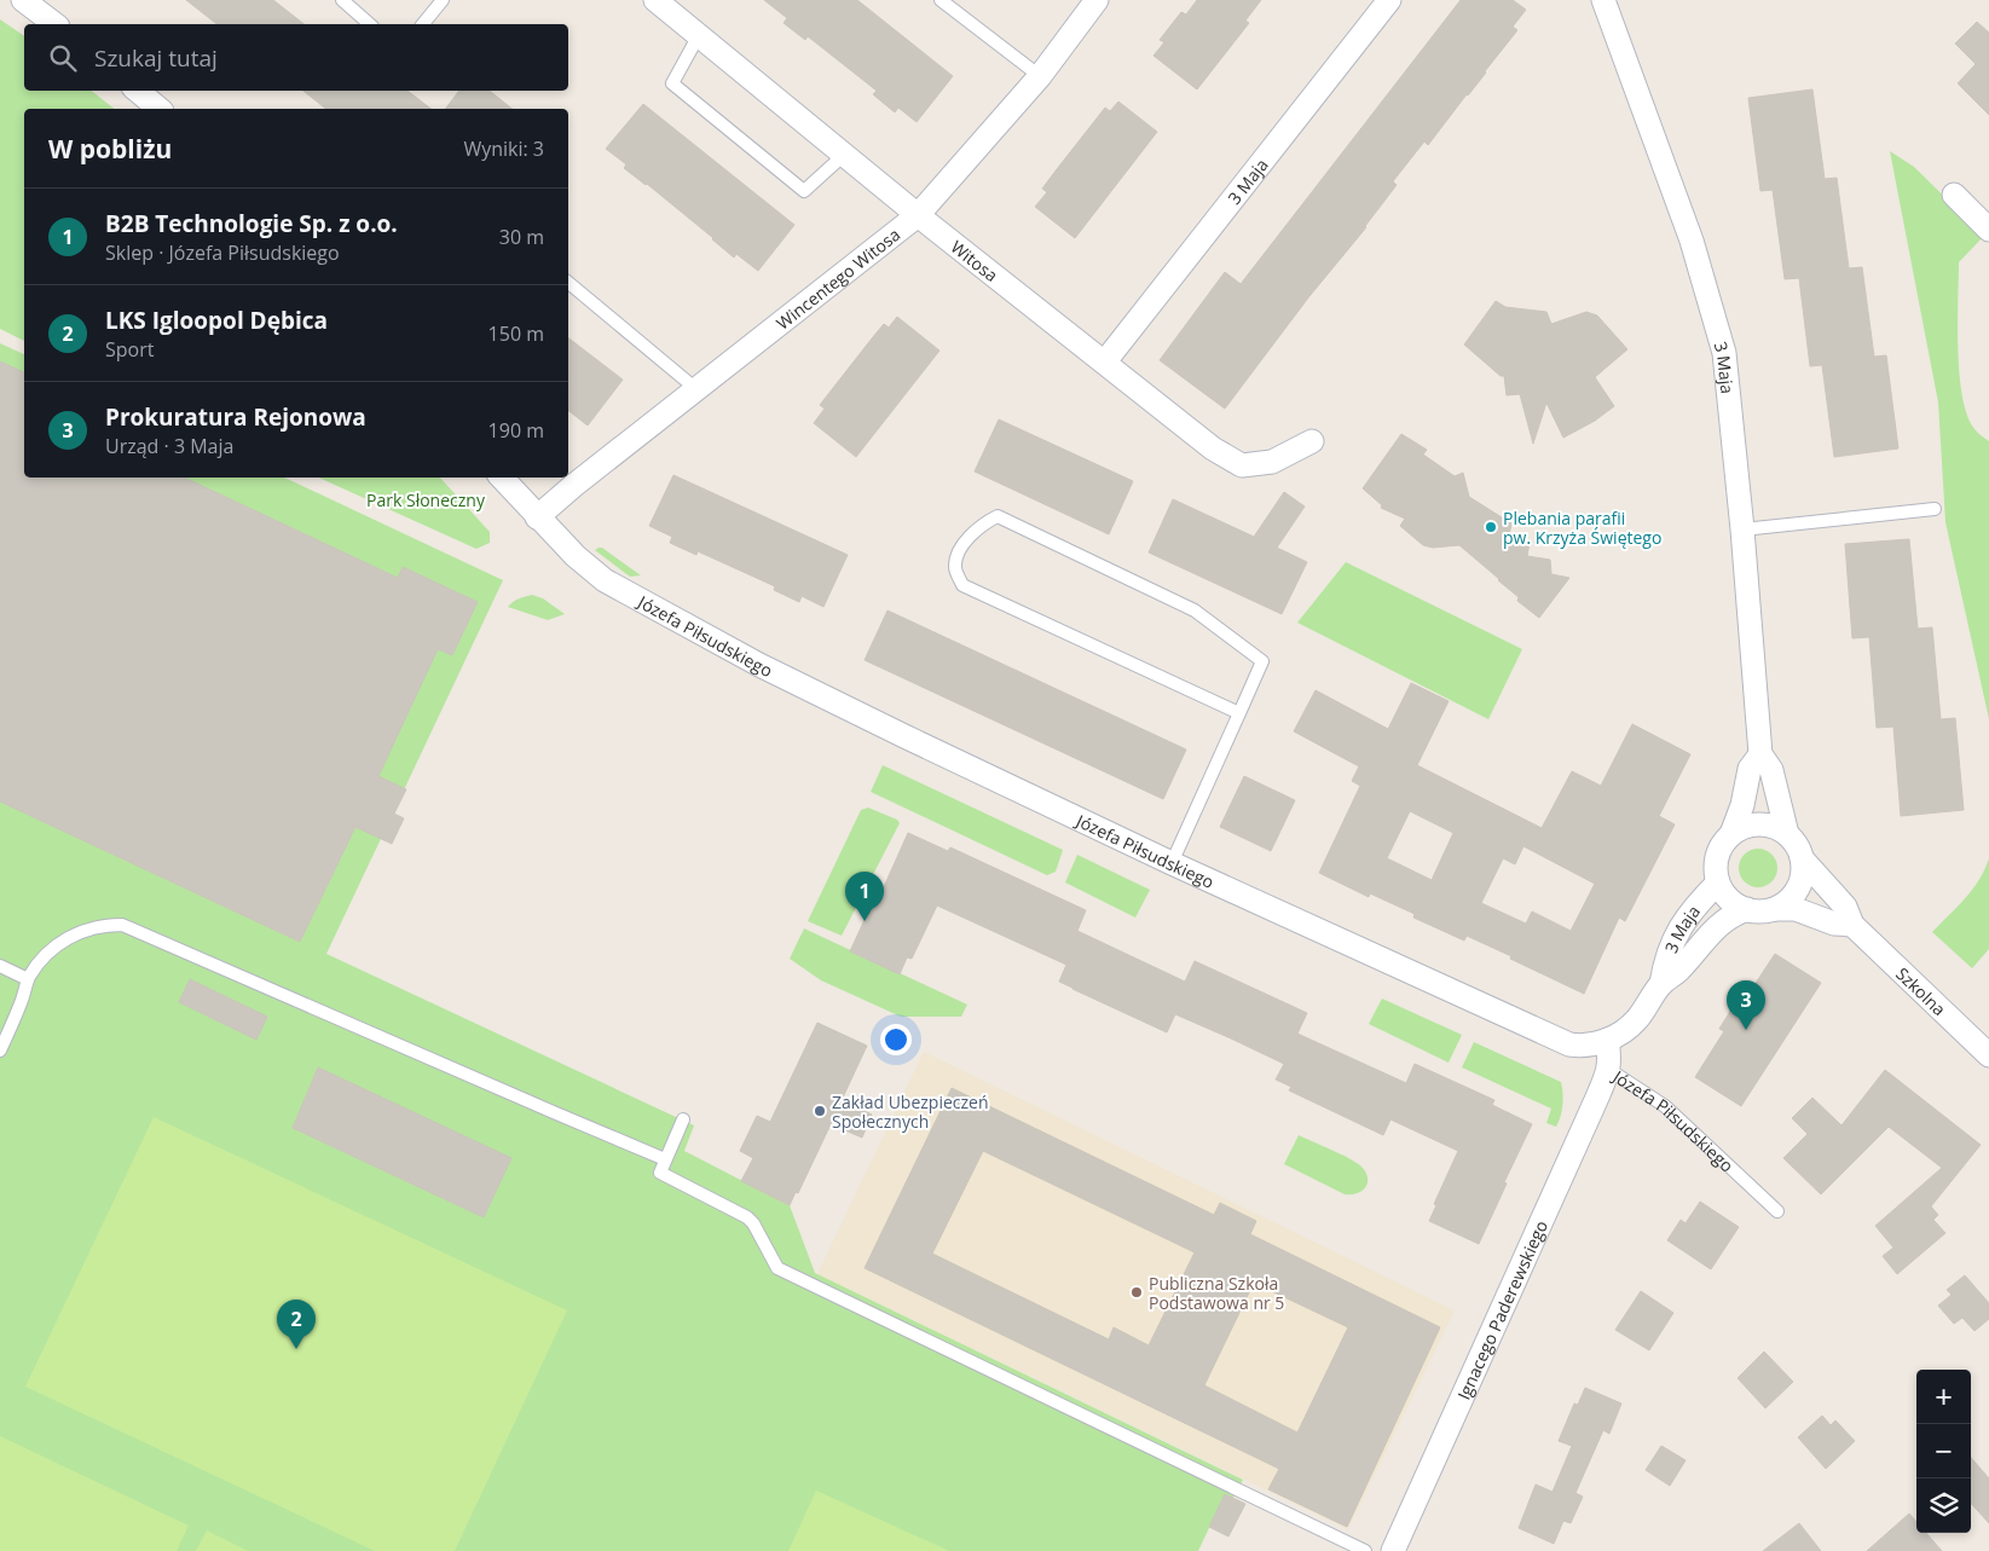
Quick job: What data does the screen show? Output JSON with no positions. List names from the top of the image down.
{
  "streets": {
    "street": [
      "3 Maja",
      "Witosa",
      "Wincentego Witosa",
      "Józefa Piłsudskiego",
      "Szkolna",
      "Ignacego Paderewskiego"
    ]
  },
  "crossings": [
    ["3 Maja", "Witosa"],
    ["3 Maja", "Józefa Piłsudskiego"],
    ["3 Maja", "Szkolna"],
    ["Witosa", "Wincentego Witosa"],
    ["Wincentego Witosa", "Józefa Piłsudskiego"],
    ["Józefa Piłsudskiego", "Ignacego Paderewskiego"]
  ],
  "parks": ["Park Słoneczny"],
  "places": ["Plebania parafii pw. Krzyża Świętego", "Zakład Ubezpieczeń Społecznych", "Publiczna Szkoła Podstawowa nr 5"],
  "page": {
    "search": "Szukaj tutaj",
    "heading": ["W pobliżu", "Wyniki: 3"],
    "list": [
      {
        "mark": "1",
        "name": "B2B Technologie Sp. z o.o.",
        "note": "Sklep · Józefa Piłsudskiego",
        "value": "30 m"
      },
      {
        "mark": "2",
        "name": "LKS Igloopol Dębica",
        "note": "Sport",
        "value": "150 m"
      },
      {
        "mark": "3",
        "name": "Prokuratura Rejonowa",
        "note": "Urząd · 3 Maja",
        "value": "190 m"
      }
    ],
    "pins": ["1", "3", "2"],
    "map_buttons": ["+", "−"]
  }
}
